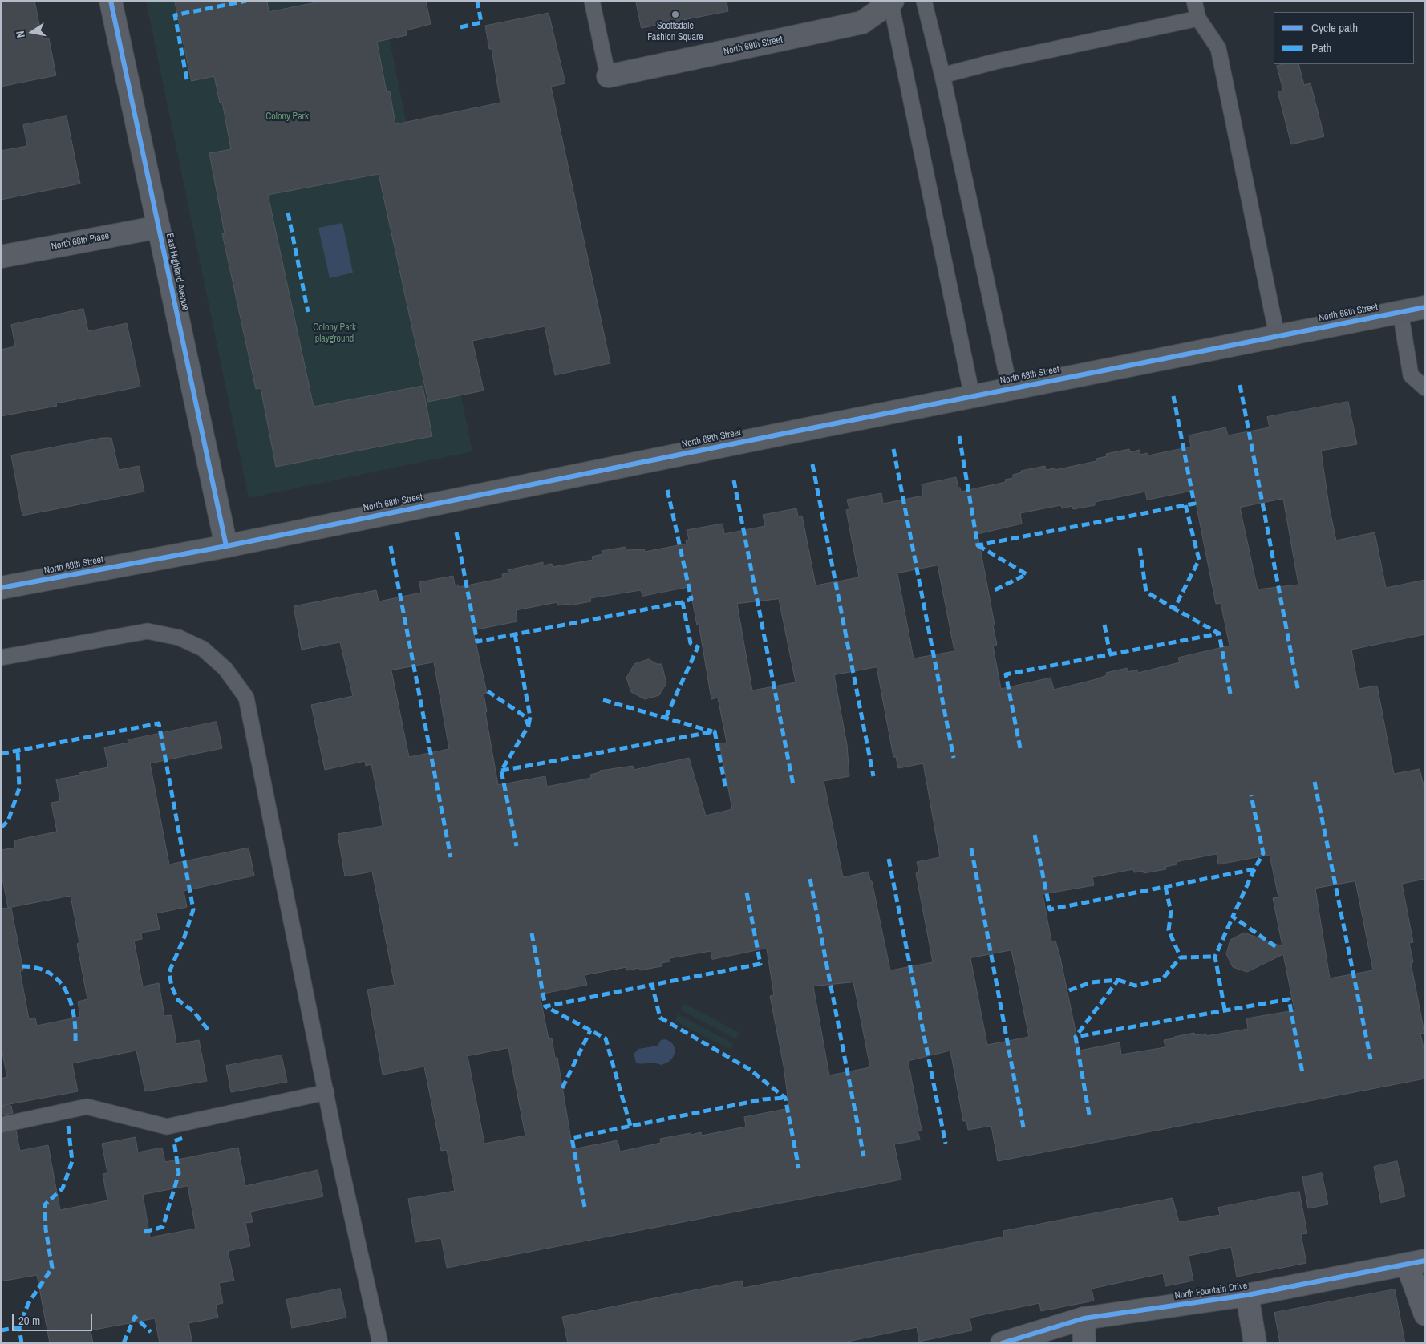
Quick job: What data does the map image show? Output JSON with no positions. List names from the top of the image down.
{
  "streets": {
    "street": [
      "North 69th Street",
      "North 68th Place",
      "East Highland Avenue",
      "North 68th Street",
      "North Fountain Drive"
    ]
  },
  "crossings": [
    ["North 68th Place", "East Highland Avenue"],
    ["East Highland Avenue", "North 68th Street"]
  ],
  "parks": ["Colony Park", "Colony Park playground"],
  "places": ["Scottsdale Fashion Square"],
  "legend": ["Cycle path", "Path"],
  "scale_bar": "20 m",
  "north": "left"
}
